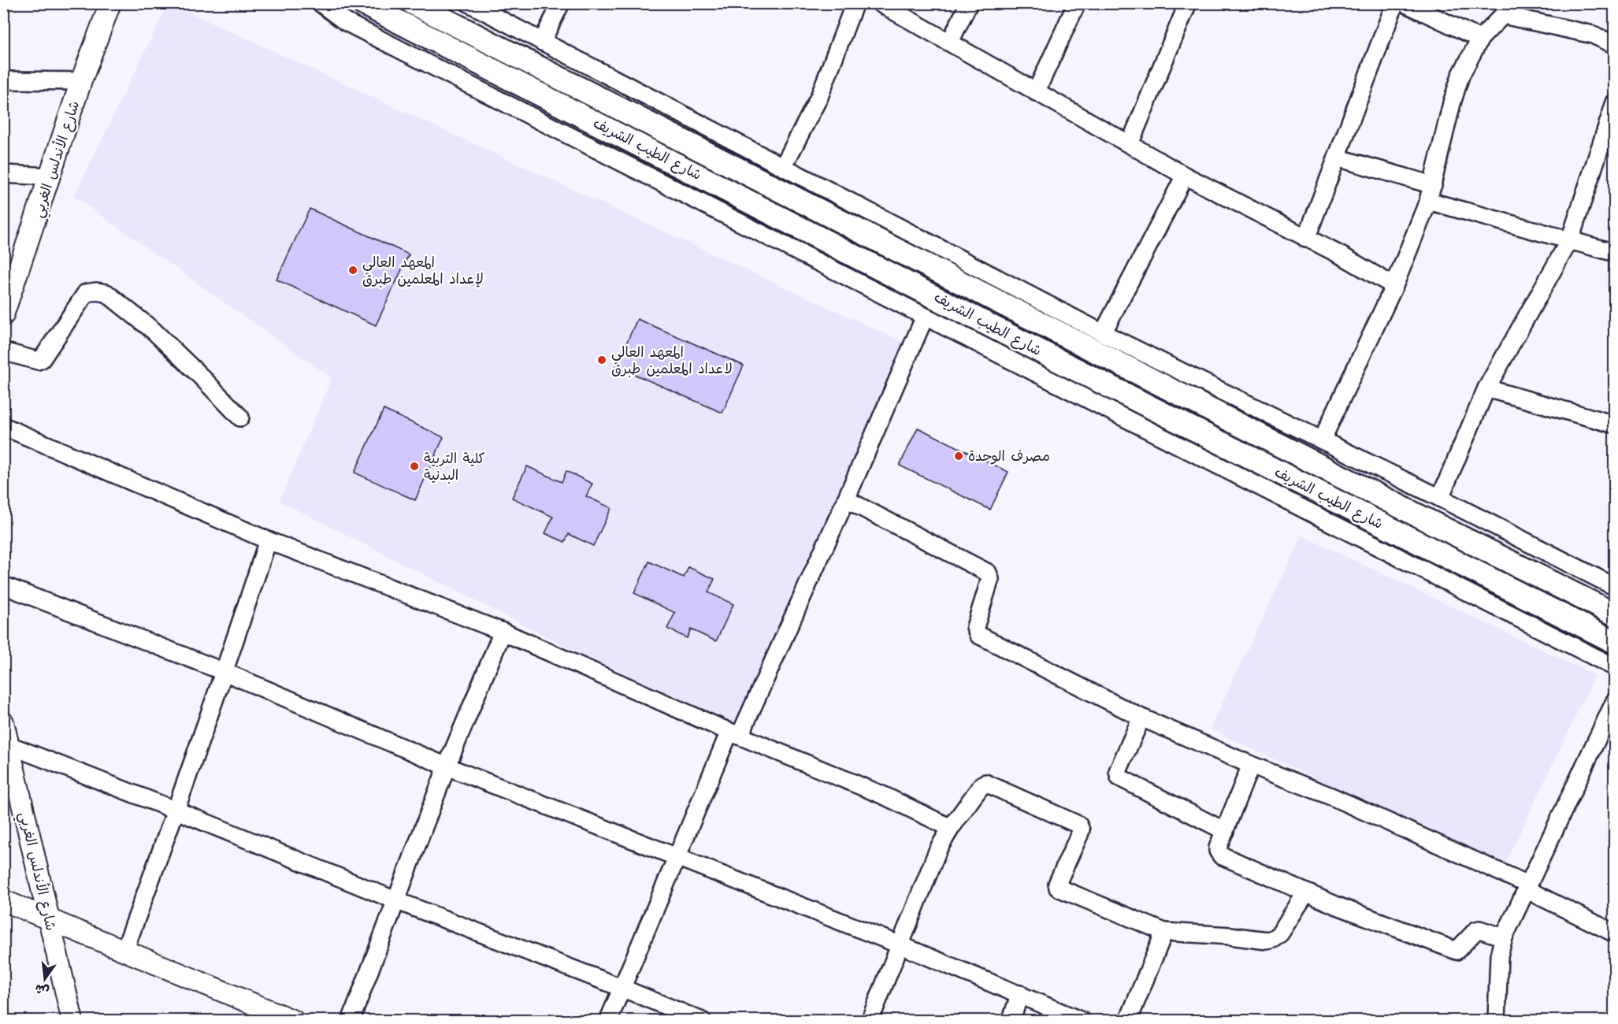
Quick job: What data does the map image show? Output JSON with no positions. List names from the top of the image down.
{
  "streets": {
    "main road": ["شارع الطيب الشريف"],
    "street": ["شارع الأندلس الغربي"]
  },
  "places": [
    "المعهد العالي لإعداد المعلمين طبرق",
    "المعهد العالي لاعداد المعلمين طبرق",
    "مصرف الوحدة",
    "كلية التربية البدنية"
  ],
  "north": "bottom"
}
